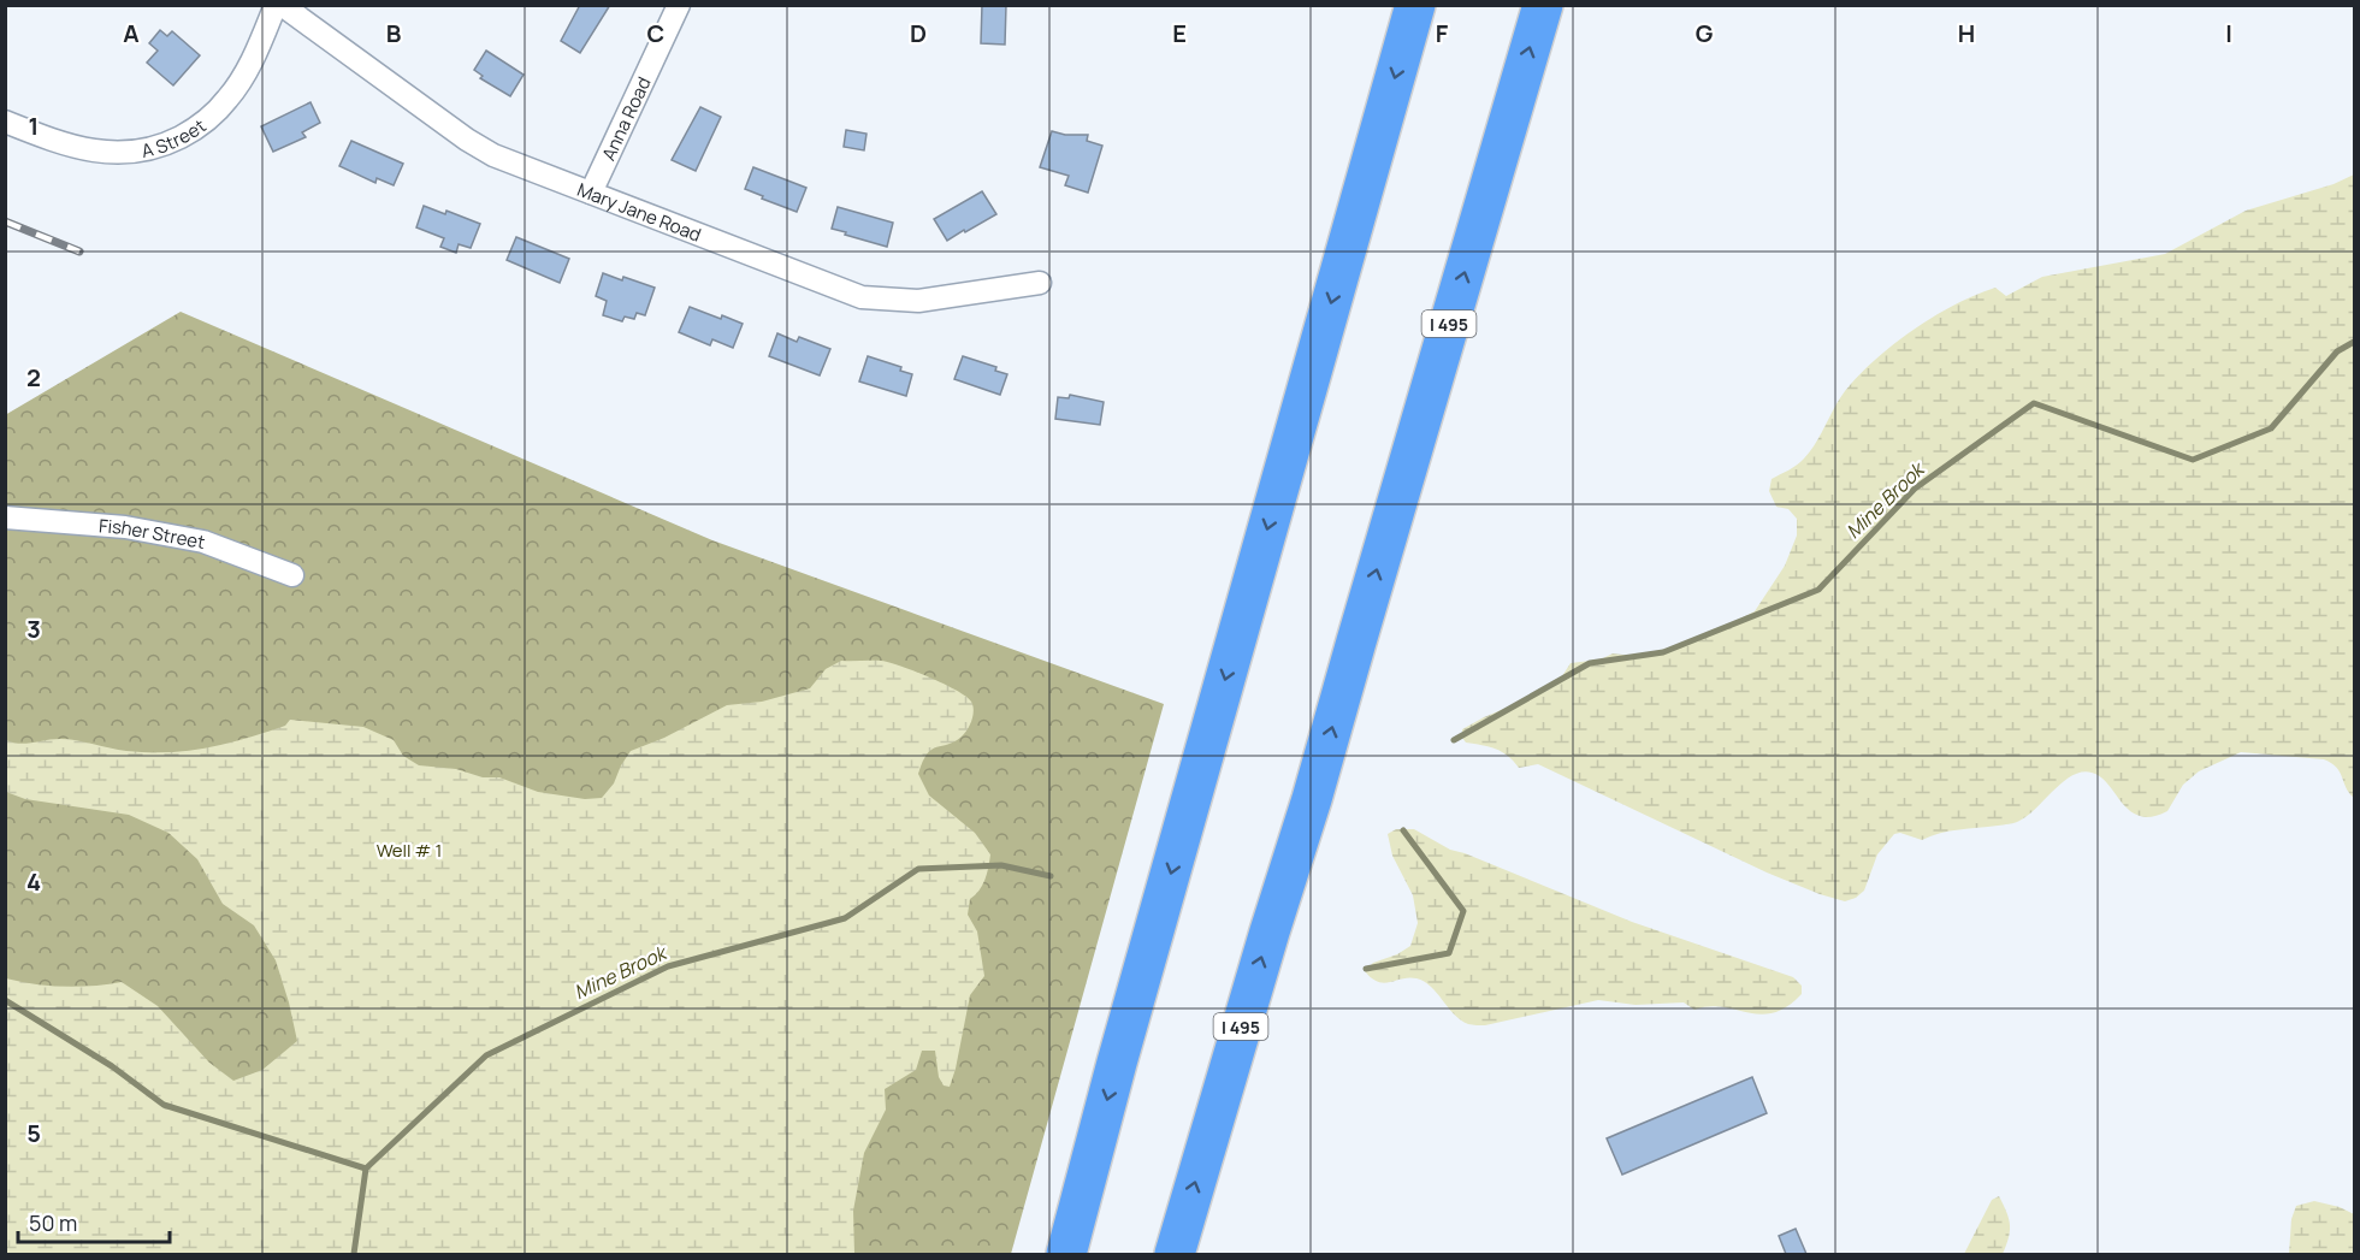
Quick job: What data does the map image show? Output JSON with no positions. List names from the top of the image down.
{
  "streets": {
    "highway": ["I 495"],
    "street": [
      "Anna Road",
      "A Street",
      "Mary Jane Road",
      "Fisher Street"
    ]
  },
  "crossings": [
    ["Anna Road", "Mary Jane Road"]
  ],
  "water": ["Mine Brook"],
  "parks": ["Well # 1"],
  "scale_bar": "50 m",
  "grid": {
    "columns": [
      "A",
      "B",
      "C",
      "D",
      "E",
      "F",
      "G",
      "H",
      "I"
    ],
    "rows": [
      "1",
      "2",
      "3",
      "4",
      "5"
    ]
  }
}
